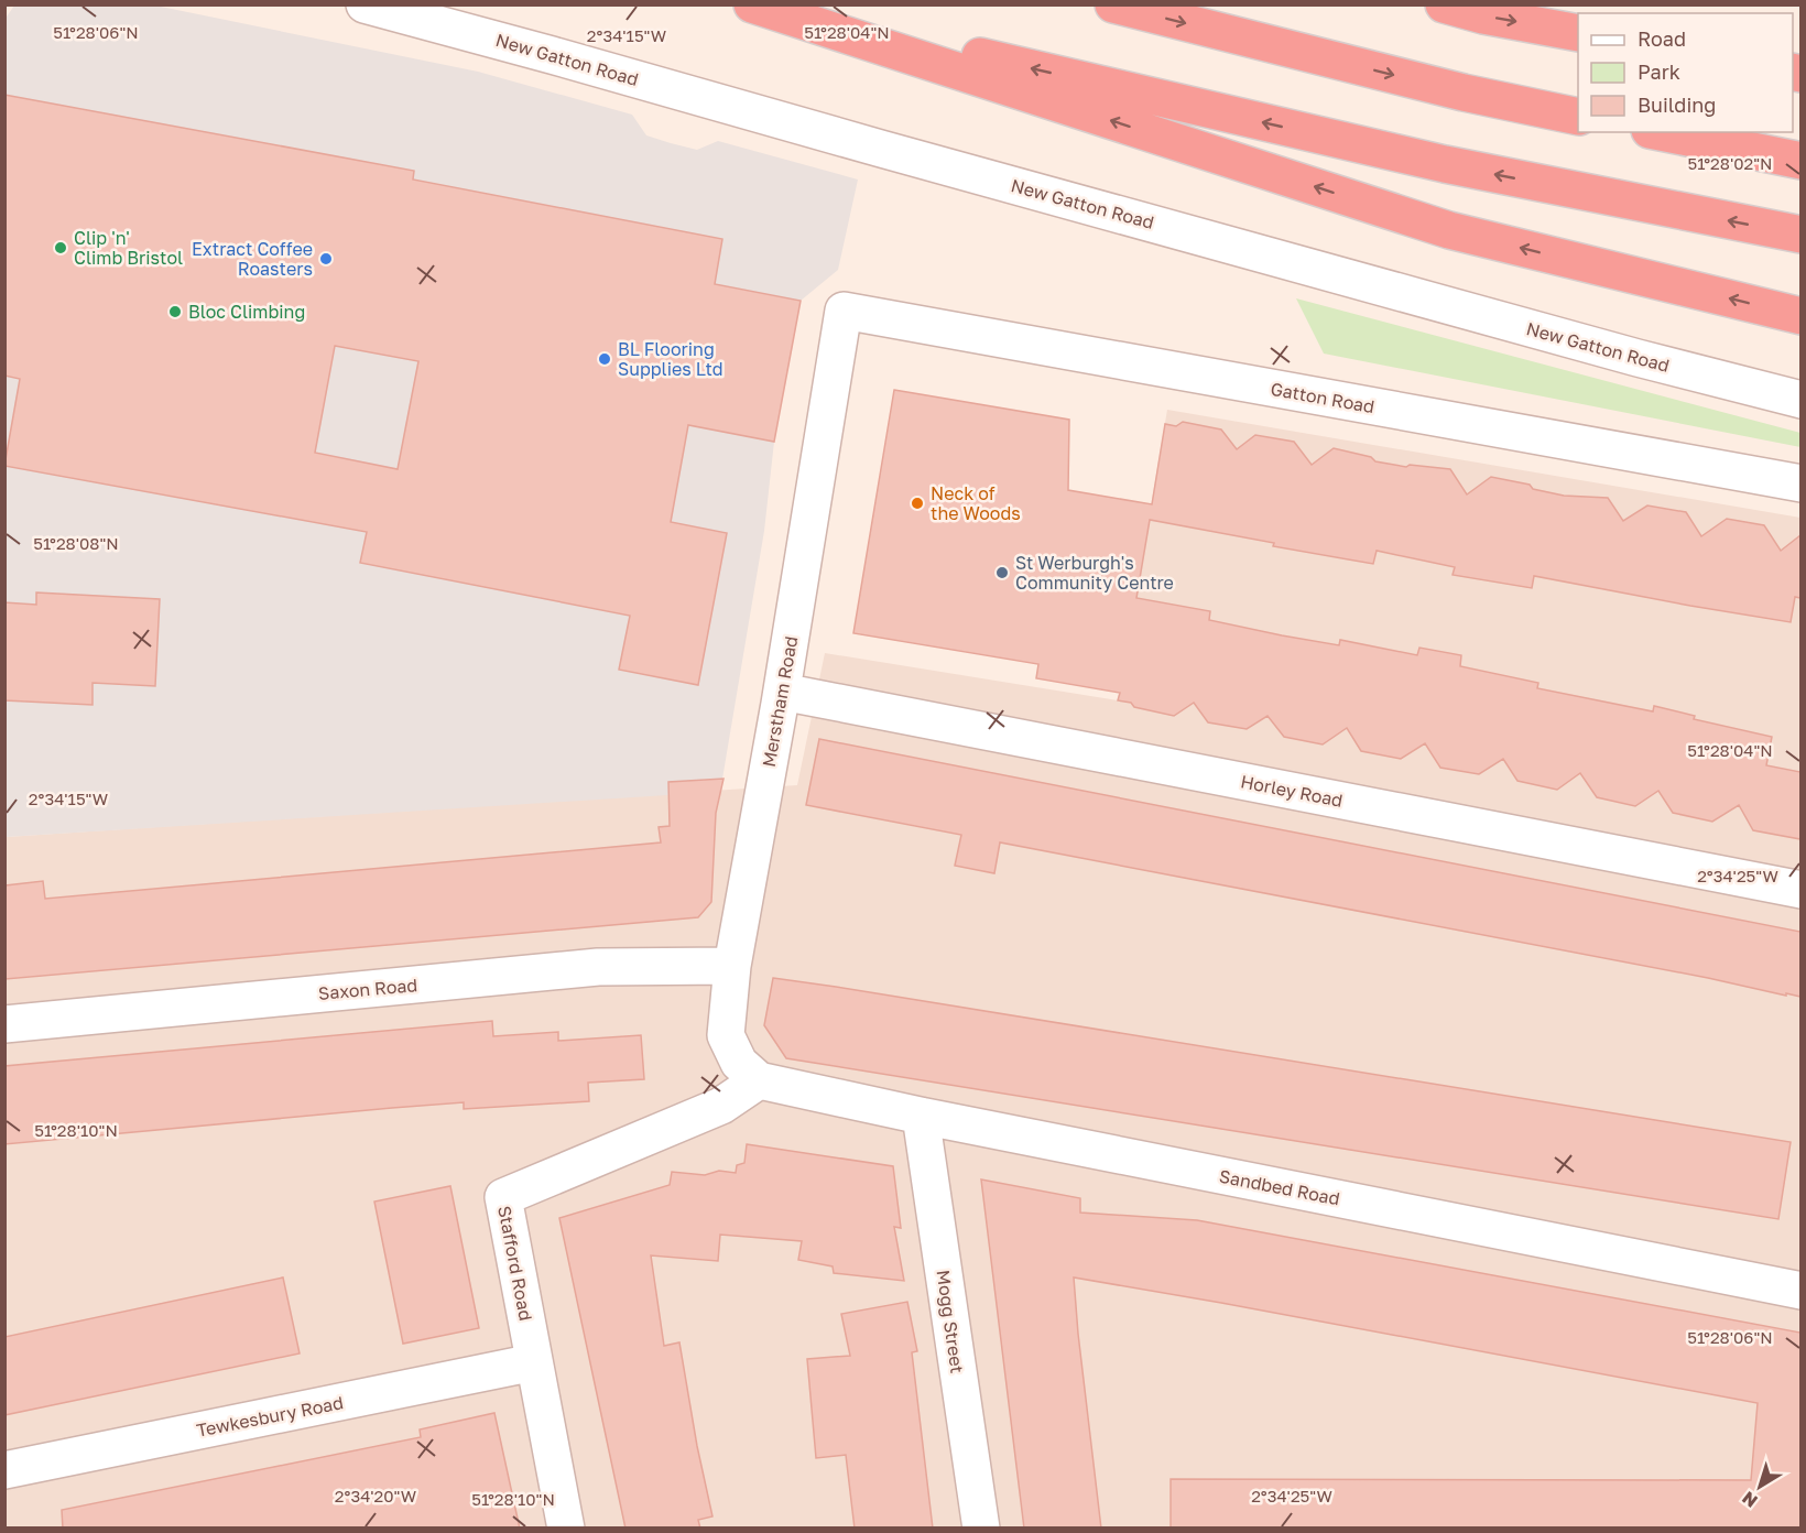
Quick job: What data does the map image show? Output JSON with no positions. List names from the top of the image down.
{
  "streets": {
    "street": [
      "New Gatton Road",
      "Gatton Road",
      "Merstham Road",
      "Horley Road",
      "Saxon Road",
      "Sandbed Road",
      "Stafford Road",
      "Mogg Street",
      "Tewkesbury Road"
    ]
  },
  "crossings": [
    ["Gatton Road", "Merstham Road"],
    ["Merstham Road", "Horley Road"],
    ["Merstham Road", "Saxon Road"],
    ["Merstham Road", "Sandbed Road"],
    ["Merstham Road", "Stafford Road"],
    ["Sandbed Road", "Stafford Road"],
    ["Sandbed Road", "Mogg Street"],
    ["Stafford Road", "Tewkesbury Road"]
  ],
  "places": [
    "Clip 'n' Climb Bristol",
    "Extract Coffee Roasters",
    "Bloc Climbing",
    "BL Flooring Supplies Ltd",
    "Neck of the Woods",
    "St Werburgh's Community Centre"
  ],
  "legend": ["Road", "Park", "Building"],
  "north": "bottom left",
  "coordinates": [
    "51°28'04\"N",
    "51°28'06\"N",
    "2°34'15\"W",
    "51°28'02\"N",
    "51°28'08\"N",
    "2°34'25\"W",
    "51°28'10\"N",
    "2°34'20\"W"
  ]
}
